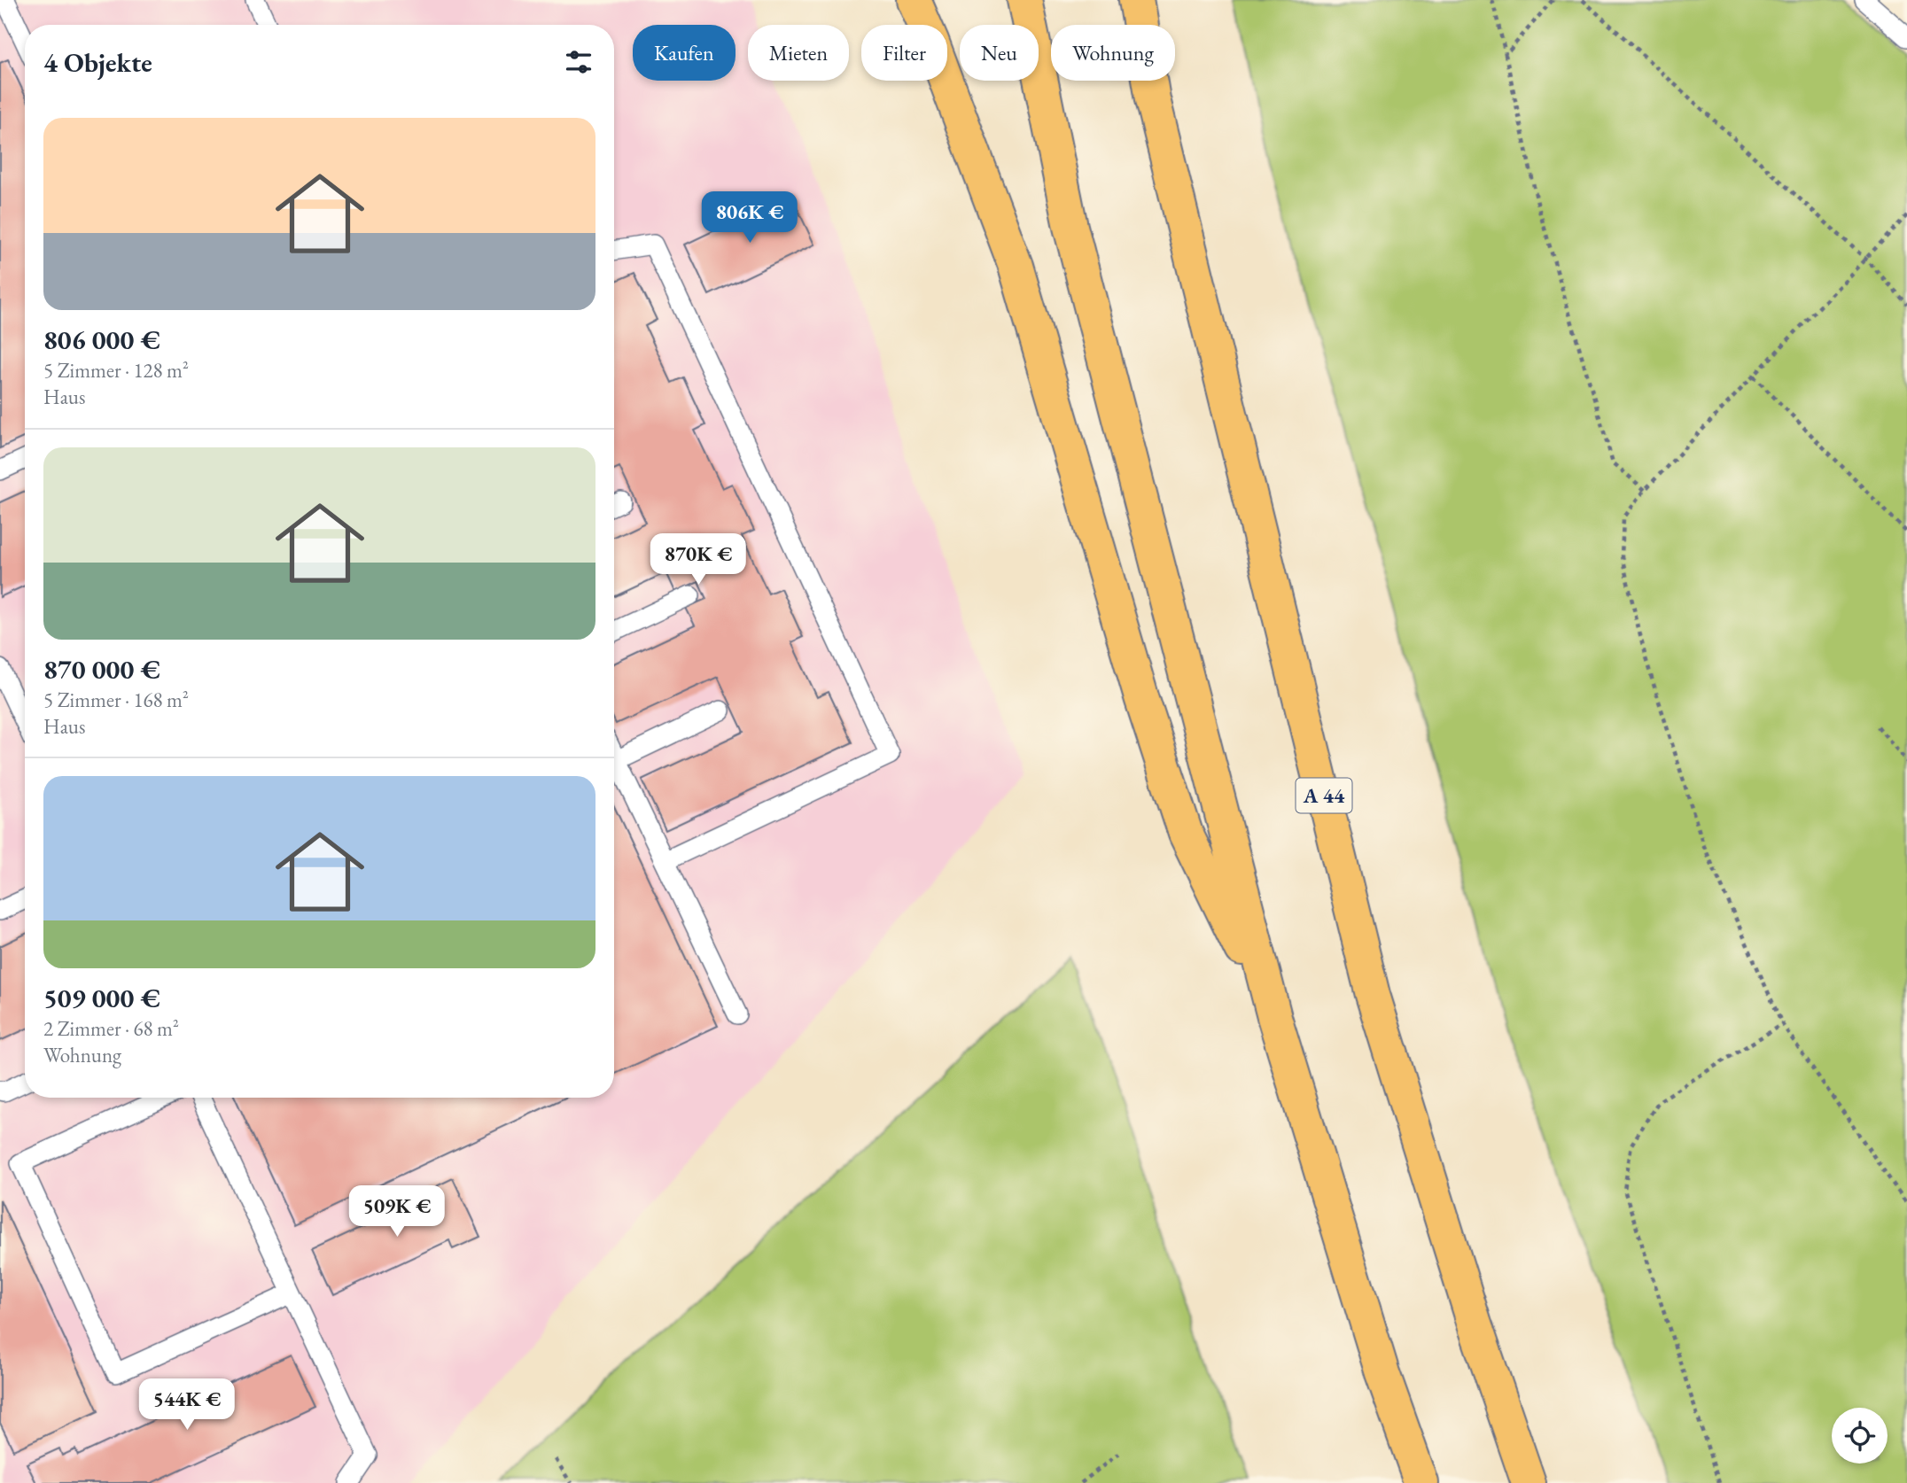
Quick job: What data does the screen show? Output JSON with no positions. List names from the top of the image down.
{
  "streets": {
    "highway": ["A 44"]
  },
  "page": {
    "chip": [
      "Kaufen",
      "Mieten",
      "Filter",
      "Neu",
      "Wohnung"
    ],
    "heading": "4 Objekte",
    "list": [
      {
        "name": "806 000 €",
        "note": "5 Zimmer · 128 m² · Haus"
      },
      {
        "name": "870 000 €",
        "note": "5 Zimmer · 168 m² · Haus"
      },
      {
        "name": "509 000 €",
        "note": "2 Zimmer · 68 m² · Wohnung"
      }
    ],
    "price": [
      "806K €",
      "870K €",
      "509K €",
      "544K €"
    ]
  }
}
